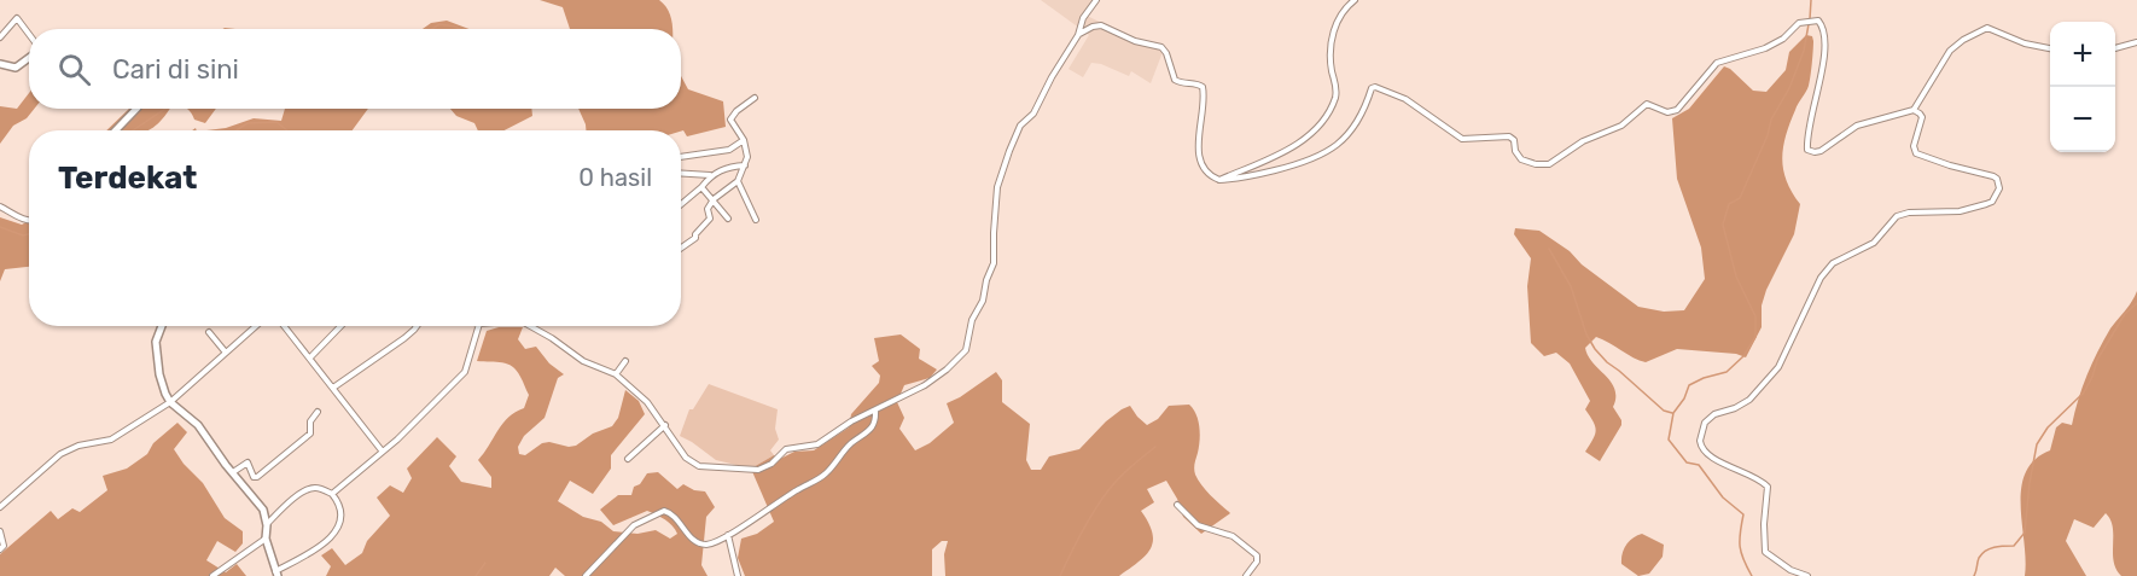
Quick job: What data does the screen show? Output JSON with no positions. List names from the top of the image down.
{
  "page": {
    "map_buttons": ["+", "−"],
    "search": "Cari di sini",
    "heading": ["Terdekat", "0 hasil"]
  }
}
